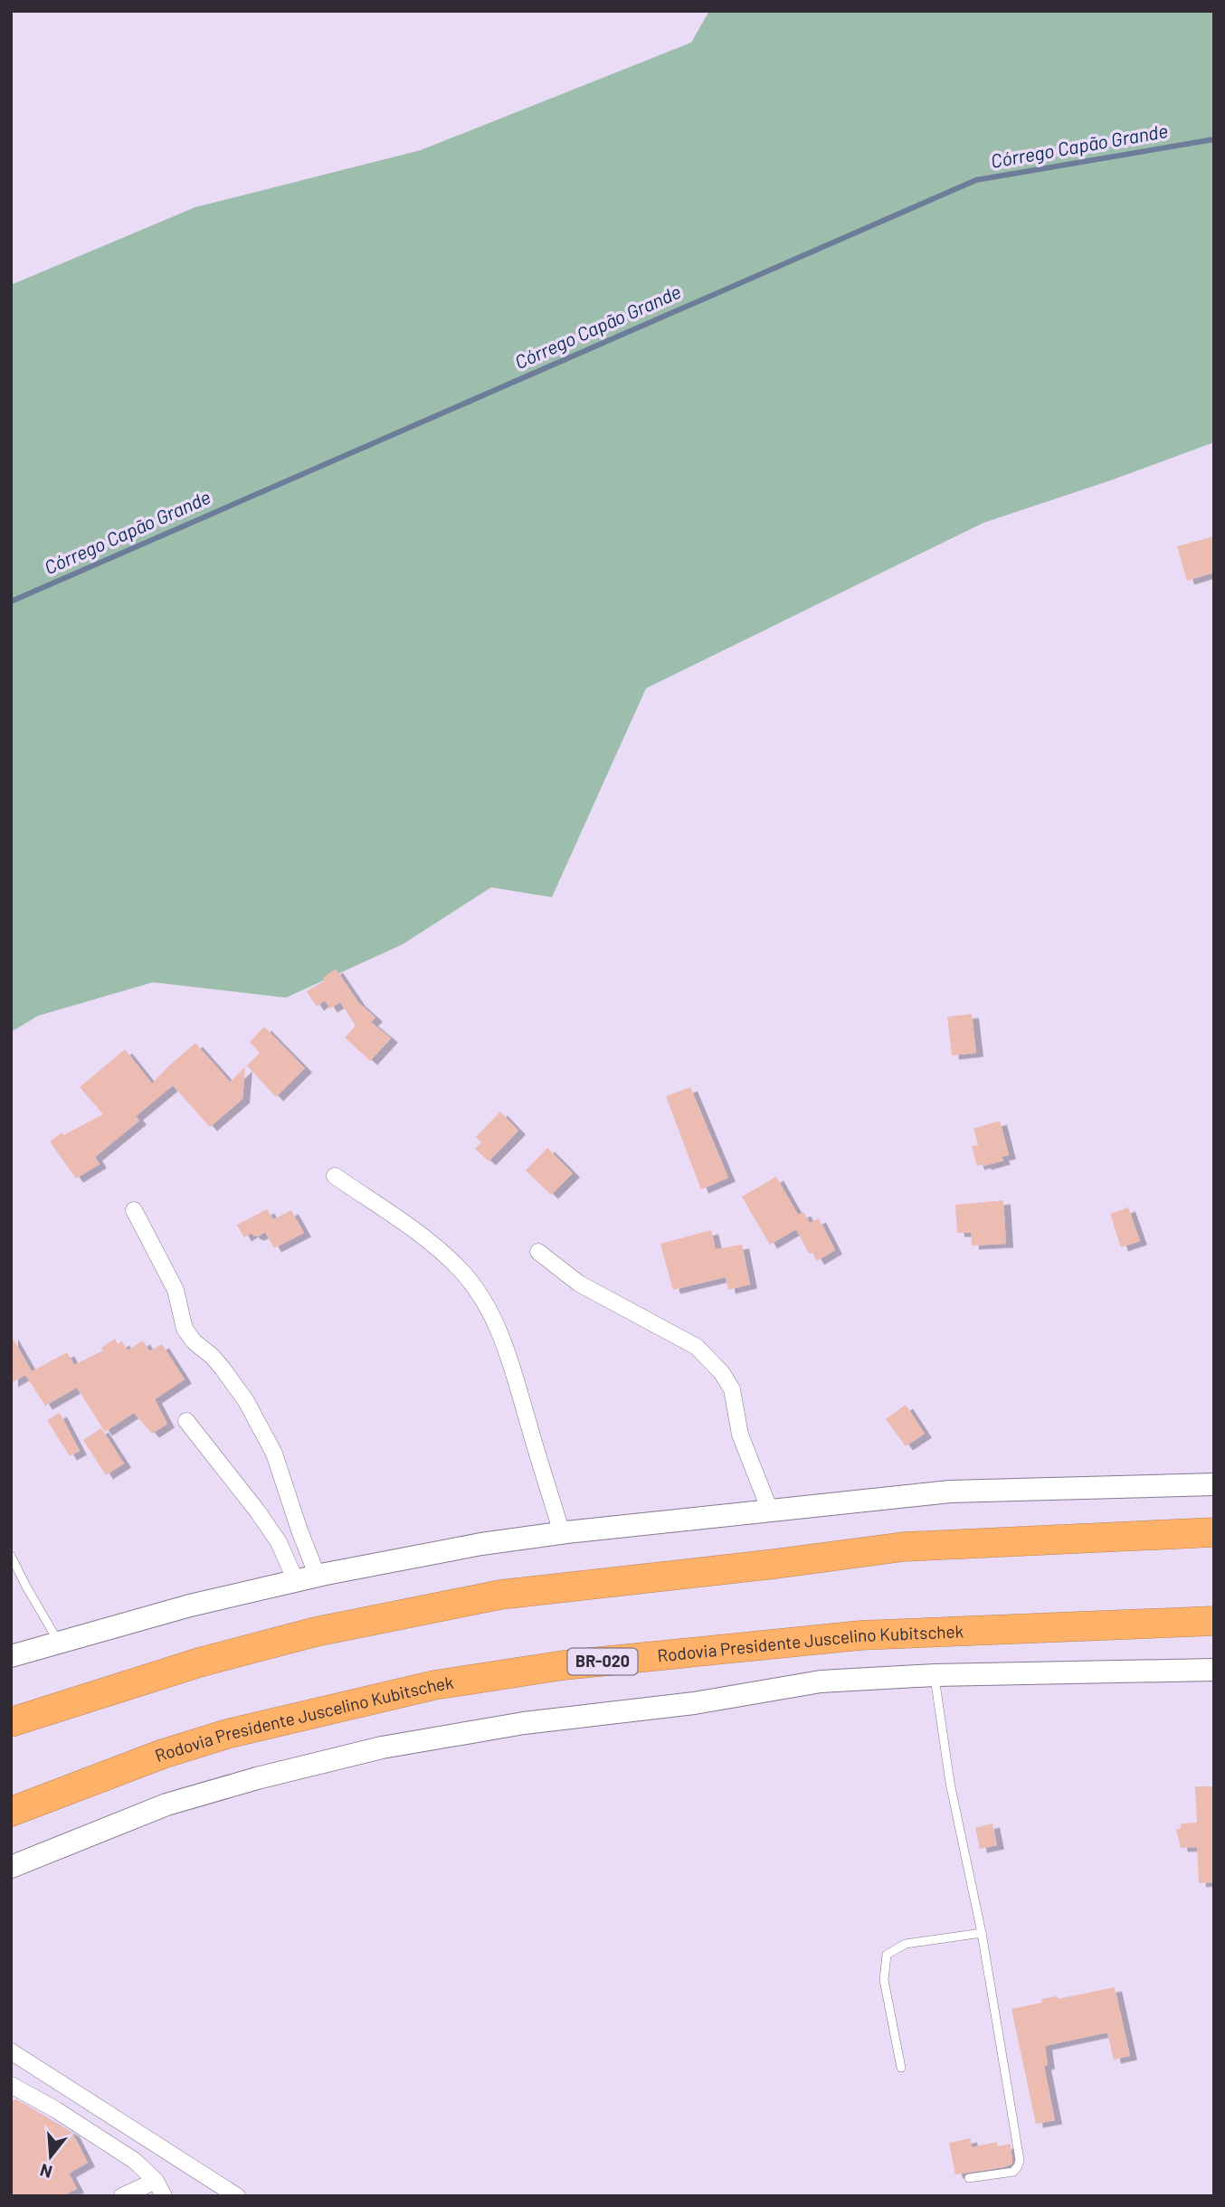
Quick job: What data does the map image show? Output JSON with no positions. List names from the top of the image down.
{
  "streets": {
    "highway": ["Rodovia Presidente Juscelino Kubitschek", "BR-020"]
  },
  "water": ["Córrego Capão Grande"],
  "north": "bottom"
}
